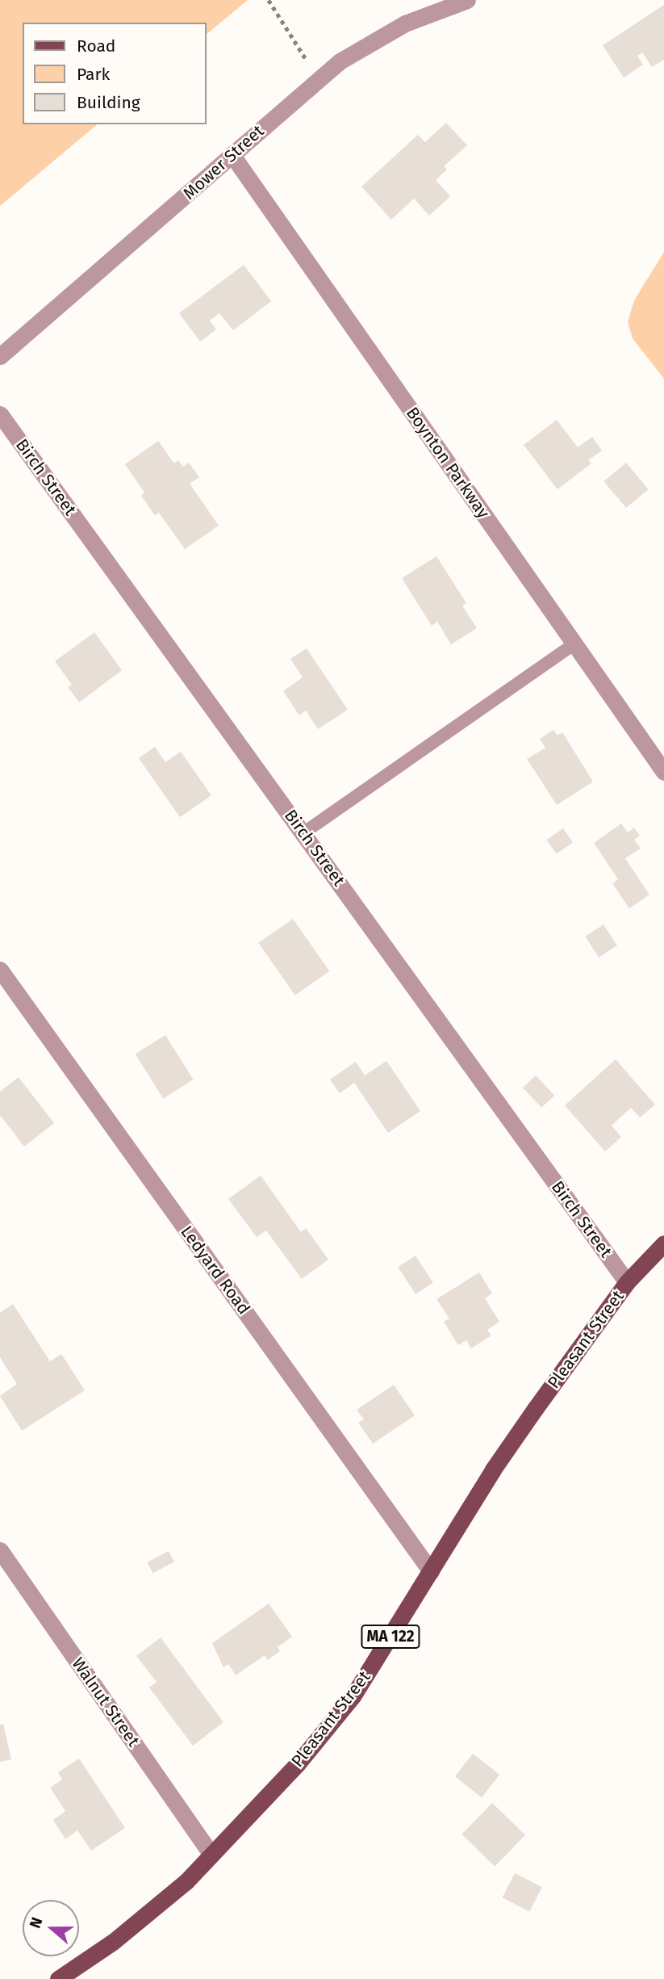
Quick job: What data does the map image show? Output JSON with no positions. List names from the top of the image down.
{
  "streets": {
    "main road": ["Pleasant Street", "MA 122"],
    "street": [
      "Mower Street",
      "Boynton Parkway",
      "Birch Street",
      "Ledyard Road",
      "Walnut Street"
    ]
  },
  "crossings": [
    ["Mower Street", "Boynton Parkway"],
    ["Birch Street", "Pleasant Street"],
    ["Ledyard Road", "Pleasant Street"],
    ["Pleasant Street", "Walnut Street"]
  ],
  "legend": ["Road", "Park", "Building"],
  "north": "left"
}
